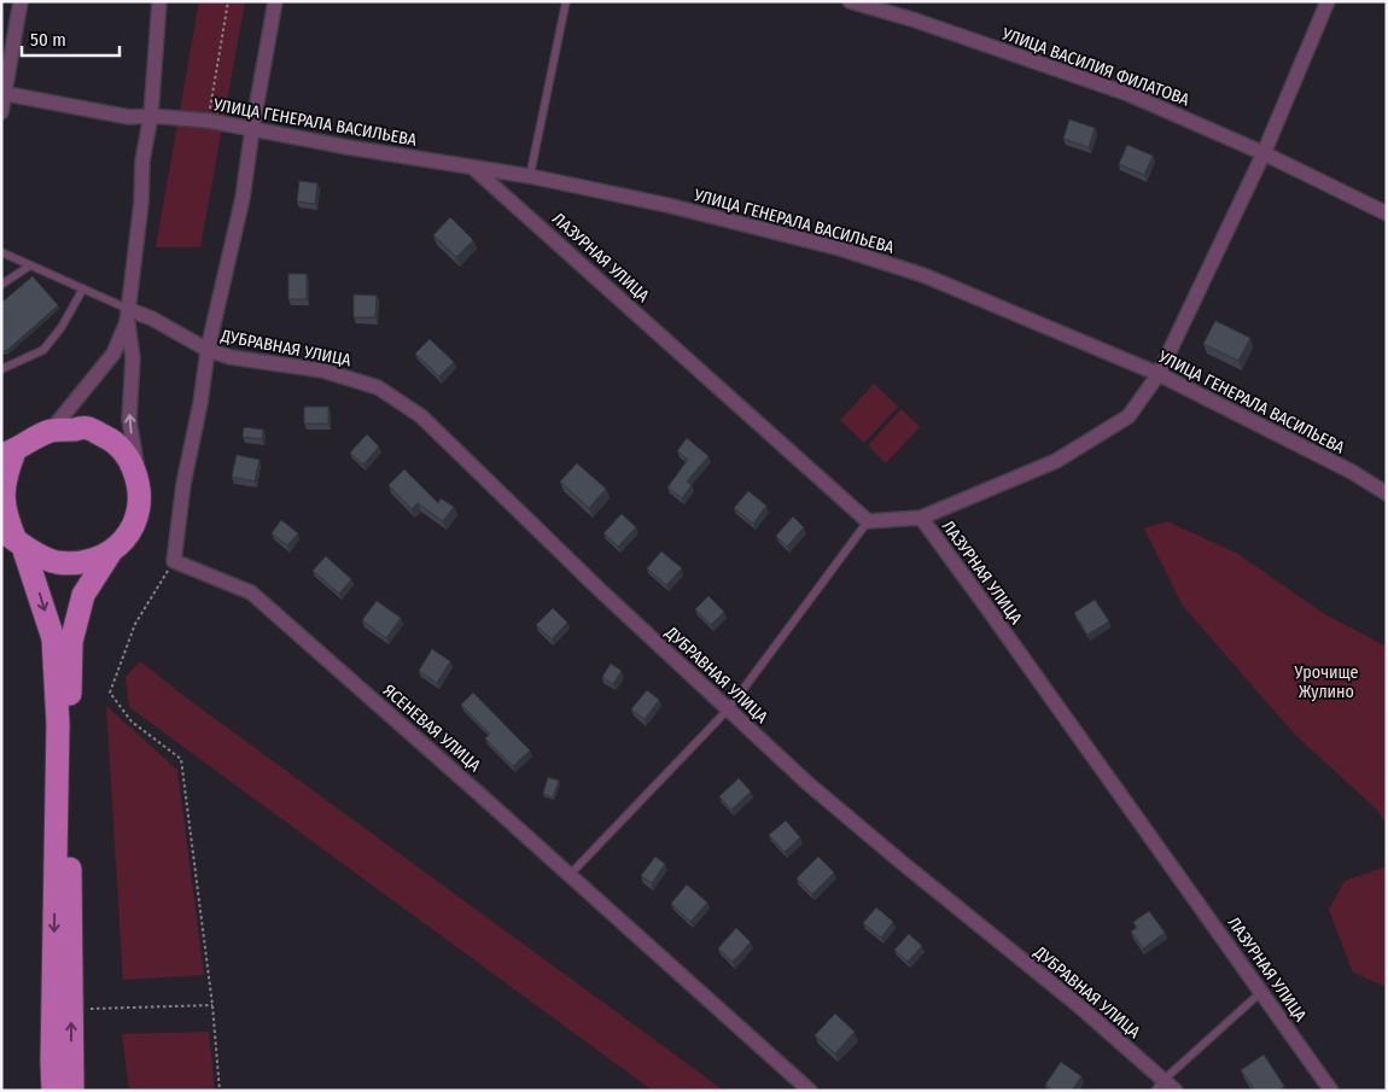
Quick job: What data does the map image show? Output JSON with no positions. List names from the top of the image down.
{
  "streets": {
    "street": [
      "УЛИЦА ВАСИЛИЯ ФИЛАТОВА",
      "УЛИЦА ГЕНЕРАЛА ВАСИЛЬЕВА",
      "ЛАЗУРНАЯ УЛИЦА",
      "ДУБРАВНАЯ УЛИЦА",
      "ЯСЕНЕВАЯ УЛИЦА"
    ]
  },
  "crossings": [
    ["УЛИЦА ГЕНЕРАЛА ВАСИЛЬЕВА", "ЛАЗУРНАЯ УЛИЦА"]
  ],
  "parks": ["Урочище Жулино"],
  "scale_bar": "50 m"
}
